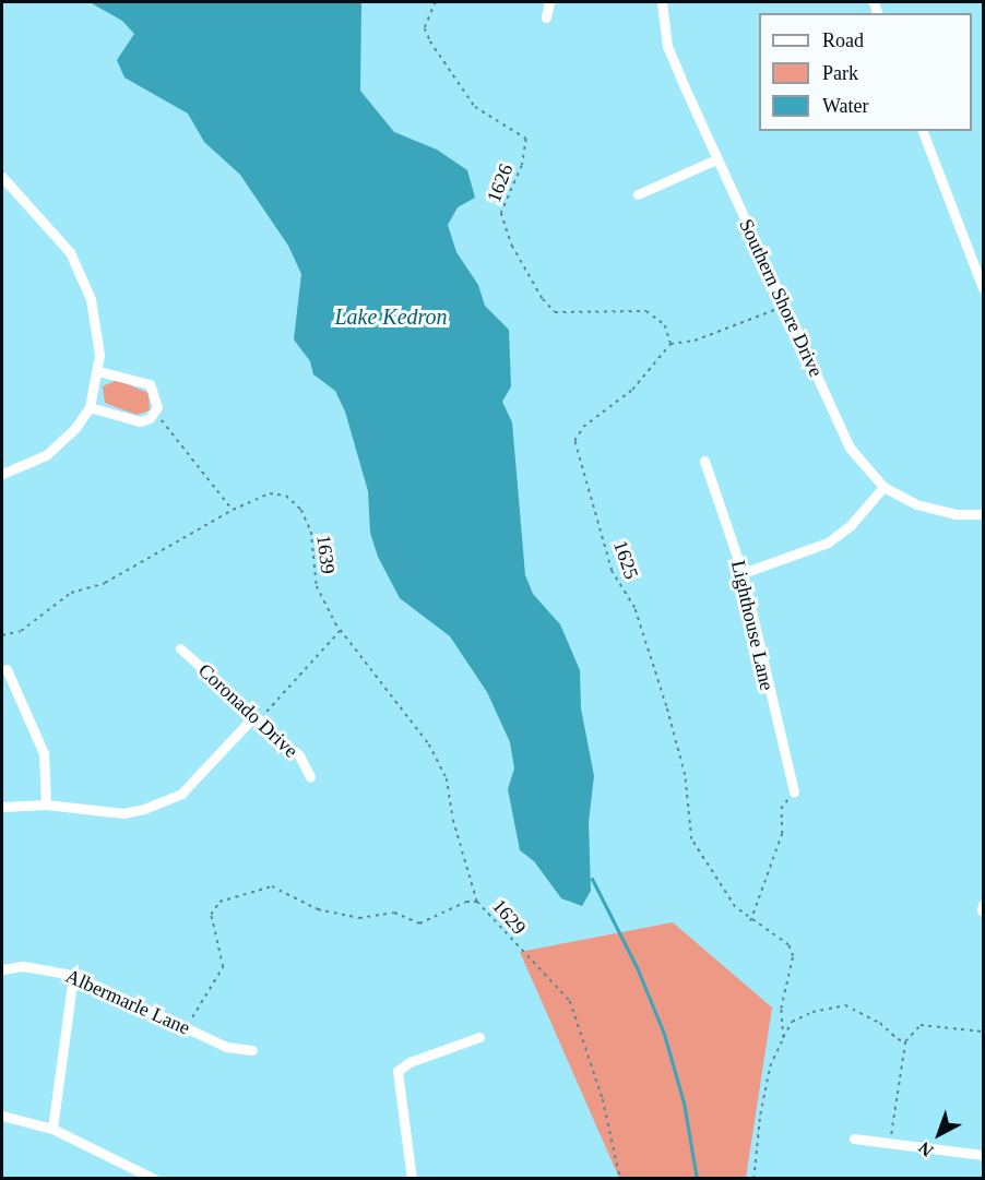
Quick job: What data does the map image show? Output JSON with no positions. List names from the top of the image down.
{
  "streets": {
    "street": [
      "Southern Shore Drive",
      "Lighthouse Lane",
      "Coronado Drive",
      "Albermarle Lane"
    ],
    "path": [
      "1626",
      "1639",
      "1625",
      "1629"
    ]
  },
  "crossings": [
    ["1626", "1625"],
    ["1639", "1629"],
    ["1629", "Albermarle Lane"]
  ],
  "water": ["Lake Kedron"],
  "legend": ["Road", "Park", "Water"],
  "north": "bottom left"
}
